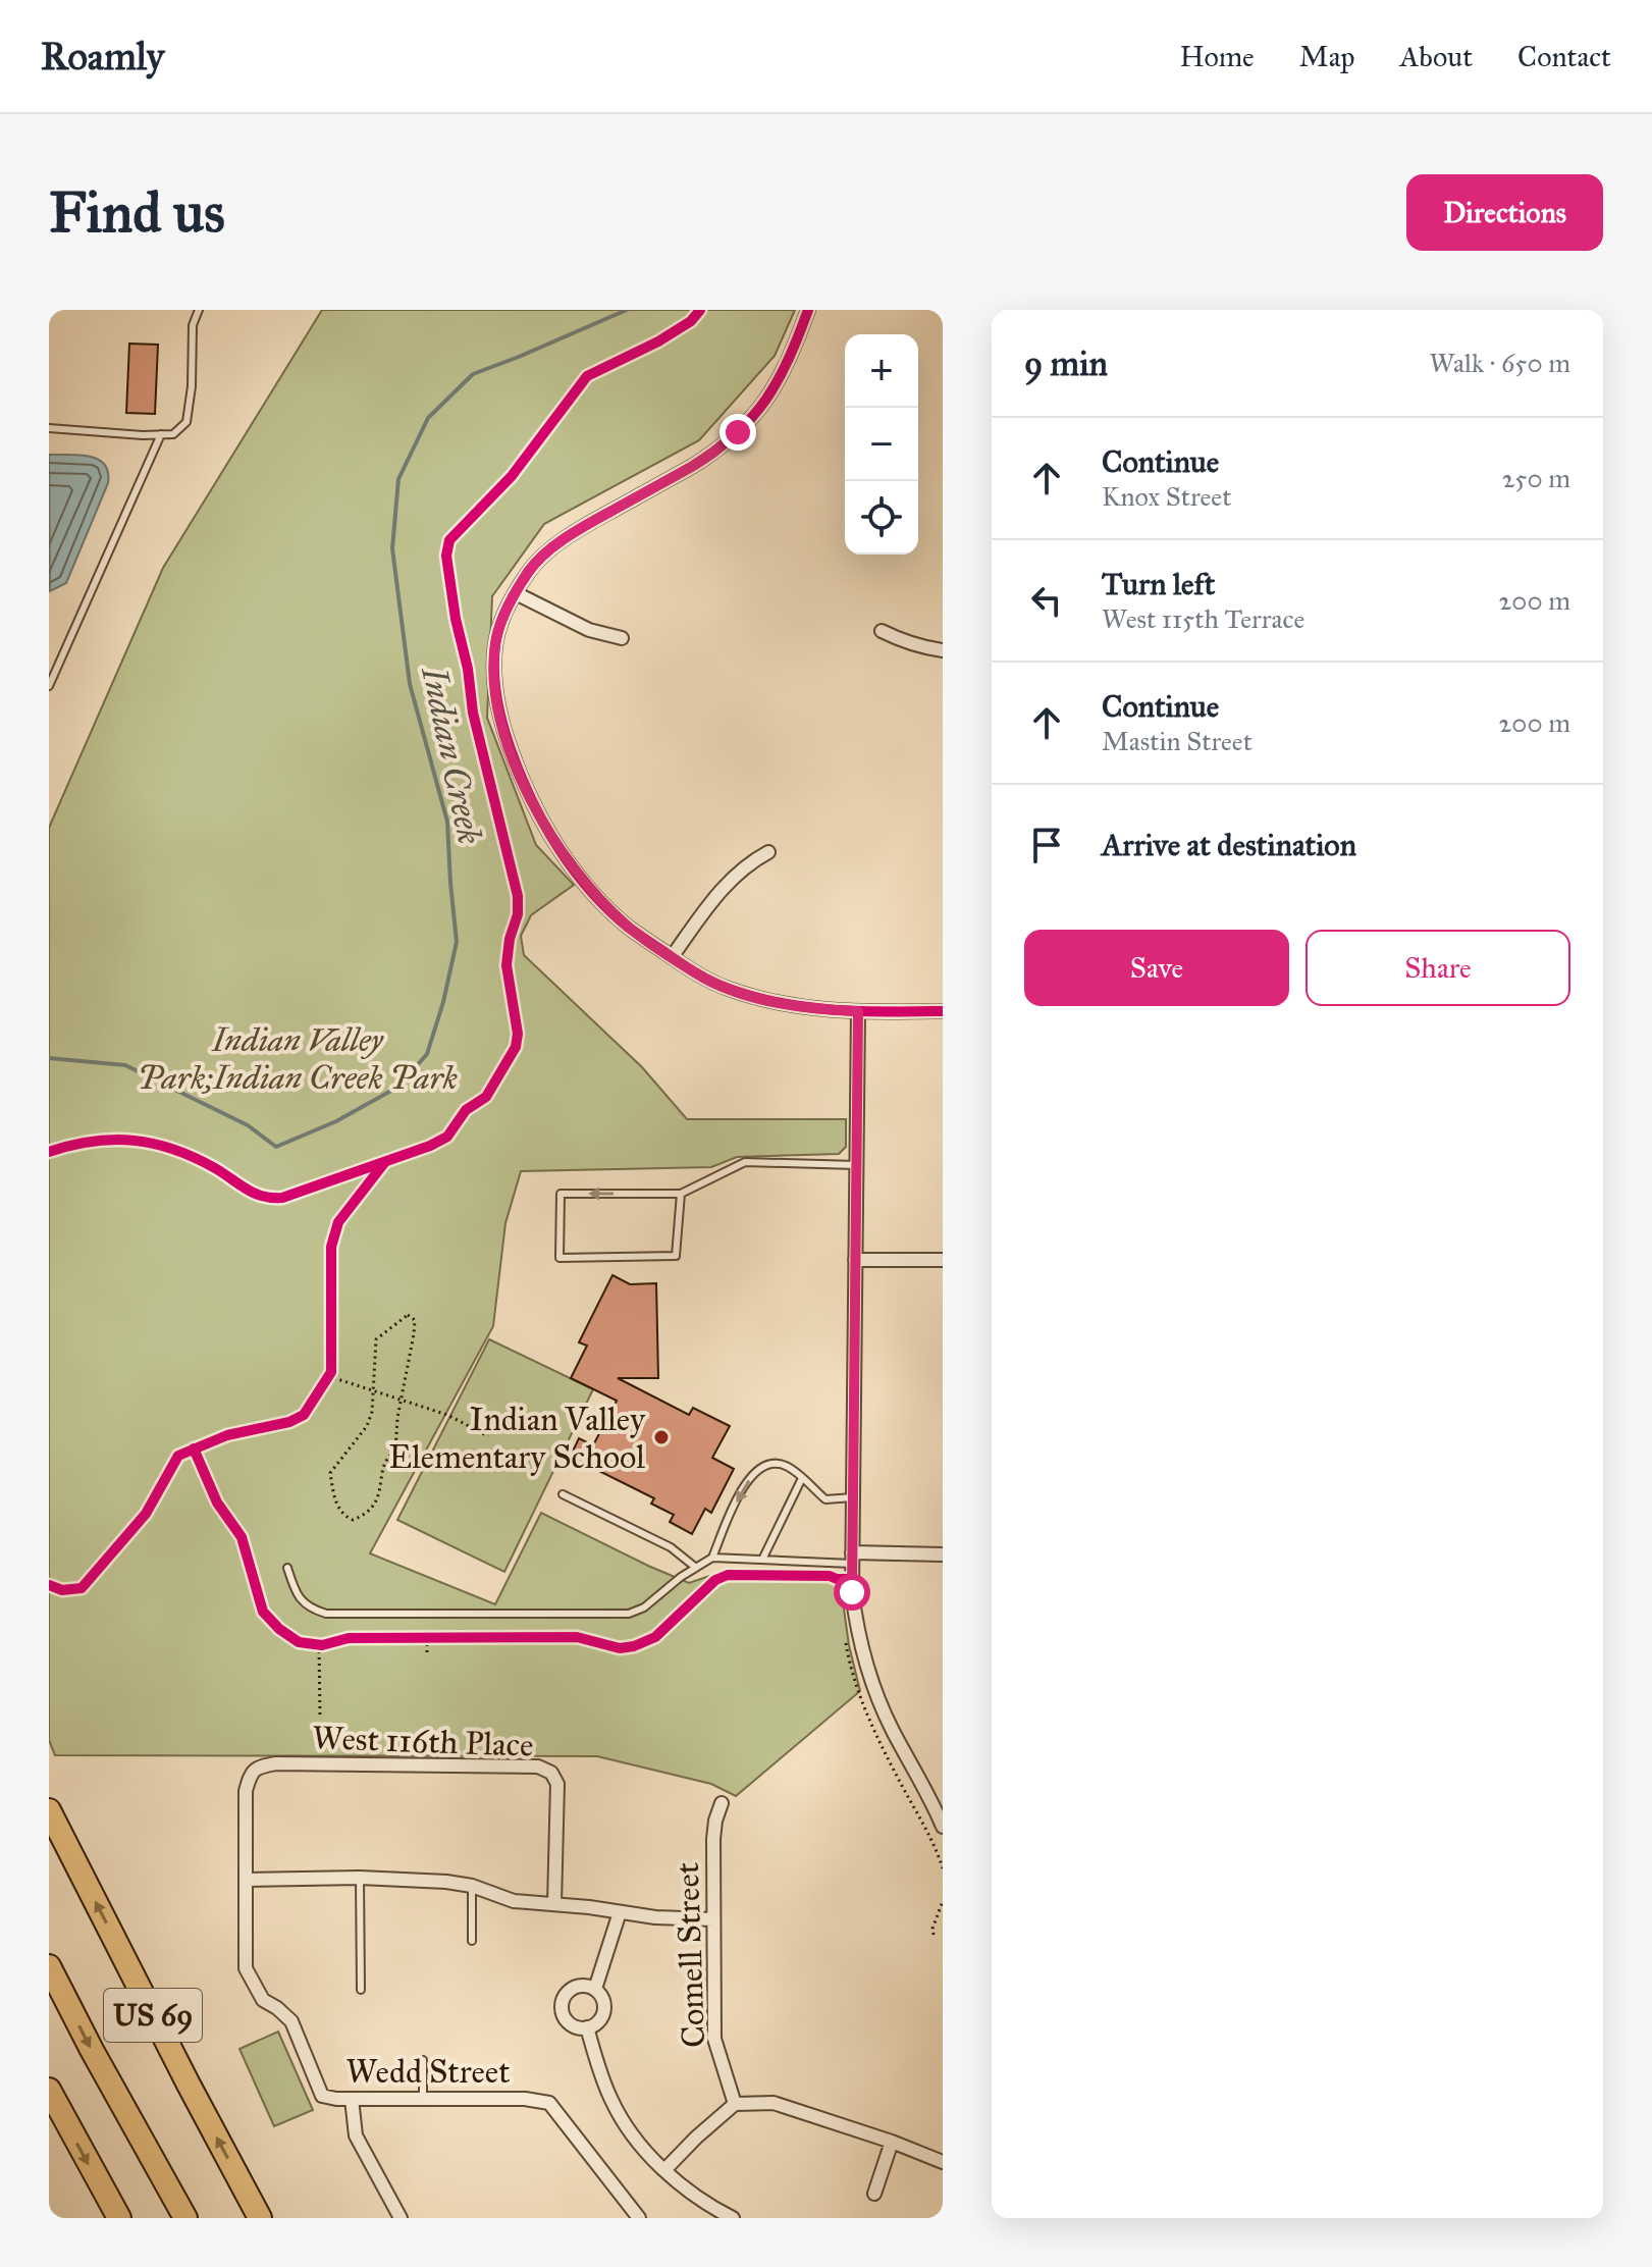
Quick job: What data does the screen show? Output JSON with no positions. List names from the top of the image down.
{
  "streets": {
    "highway": ["US 69"],
    "street": ["West 116th Place", "Comell Street", "Wedd Street"]
  },
  "crossings": [
    ["West 116th Place", "Wedd Street"]
  ],
  "water": ["Indian Creek"],
  "parks": ["Indian Valley Park;Indian Creek Park"],
  "places": ["Indian Valley Elementary School"],
  "page": {
    "header": "Roamly",
    "nav": [
      "Home",
      "Map",
      "About",
      "Contact"
    ],
    "buttons": [
      "Directions",
      ["Save", "Share"]
    ],
    "title": "Find us",
    "heading": ["9 min", "Walk · 650 m"],
    "map_buttons": ["+", "−"],
    "list": [
      ["Continue", "Knox Street", "250 m"],
      ["Turn left", "West 115th Terrace", "200 m"],
      ["Continue", "Mastin Street", "200 m"],
      "Arrive at destination"
    ]
  }
}
